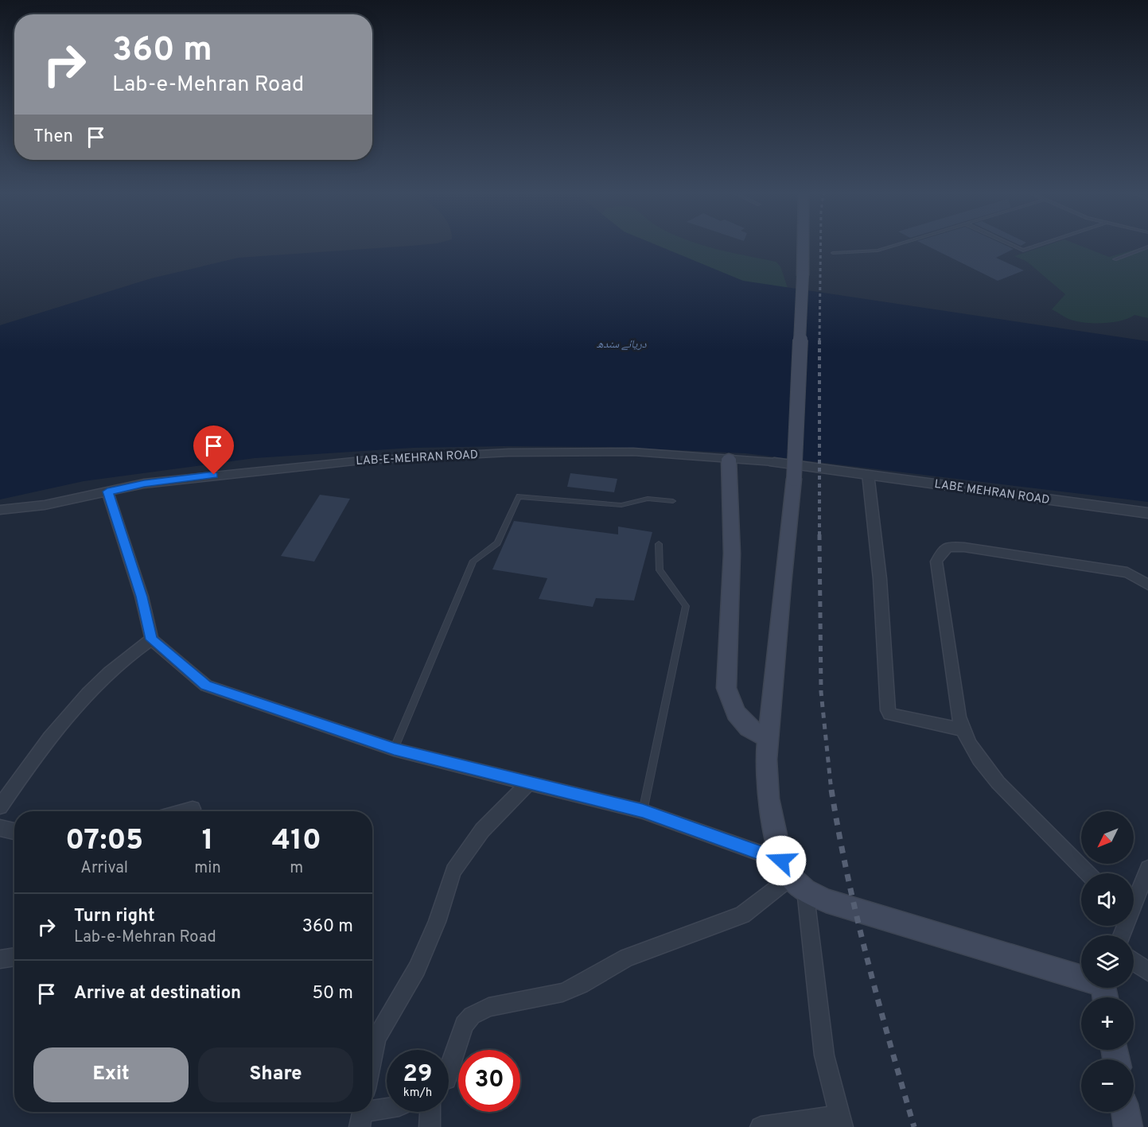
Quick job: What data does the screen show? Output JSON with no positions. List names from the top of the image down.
{
  "streets": {
    "street": ["LAB-E-MEHRAN ROAD", "LABE MEHRAN ROAD"]
  },
  "crossings": [
    ["LAB-E-MEHRAN ROAD", "LABE MEHRAN ROAD"]
  ],
  "water": ["دریائے سندھ"],
  "north": "bottom left",
  "page": {
    "turn": ["360 m", "Lab-e-Mehran Road"],
    "then": "Then",
    "map_buttons": ["+", "−"],
    "eta": [
      "07:05",
      "Arrival",
      "1",
      "min",
      "410",
      "m"
    ],
    "list": [
      {
        "name": "Turn right",
        "note": "Lab-e-Mehran Road",
        "value": "360 m"
      },
      {
        "name": "Arrive at destination",
        "value": "50 m"
      }
    ],
    "buttons": ["Exit", "Share"],
    "speed": "29 km/h",
    "limit": "30"
  }
}
